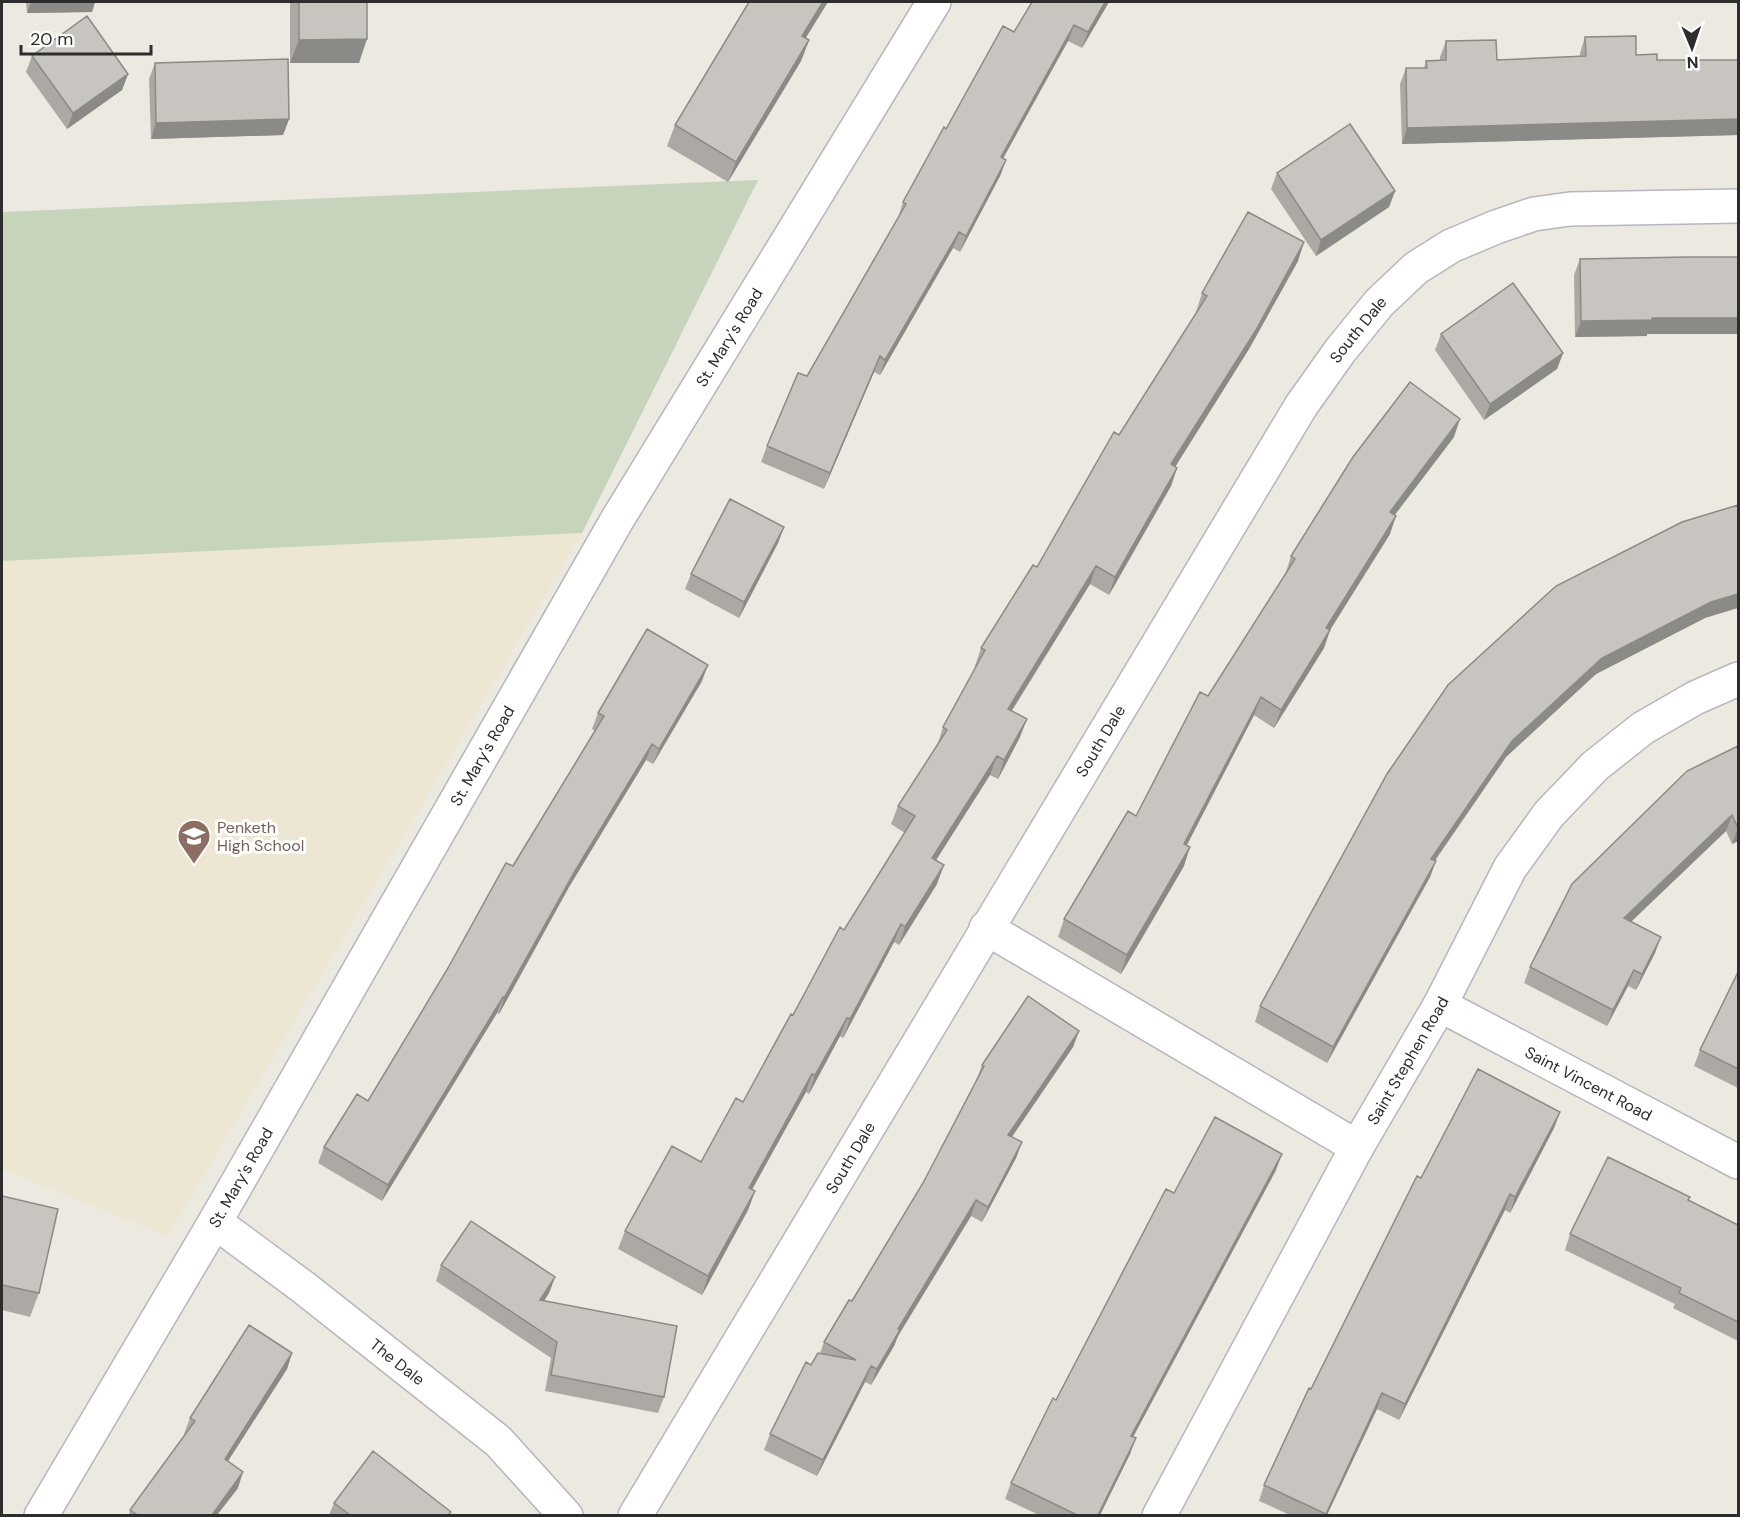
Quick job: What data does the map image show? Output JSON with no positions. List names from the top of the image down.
{
  "streets": {
    "street": [
      "South Dale",
      "St. Mary's Road",
      "Saint Stephen Road",
      "Saint Vincent Road",
      "The Dale"
    ]
  },
  "crossings": [
    ["St. Mary's Road", "The Dale"],
    ["Saint Stephen Road", "Saint Vincent Road"]
  ],
  "places": {
    "school or university": ["Penketh High School"]
  },
  "scale_bar": "20 m",
  "north": "bottom"
}
